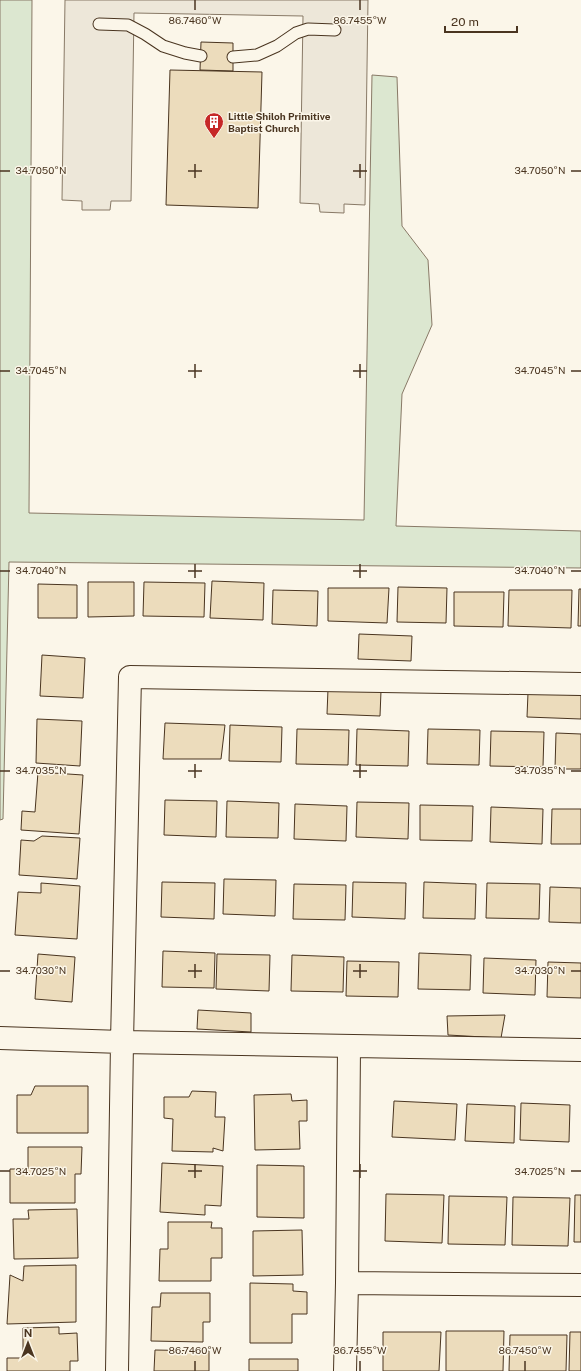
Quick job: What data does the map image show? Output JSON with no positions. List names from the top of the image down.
{
  "places": {
    "building": ["Little Shiloh Primitive Baptist Church"]
  },
  "scale_bar": "20 m",
  "north": "top",
  "coordinates": [
    "86.7460°W",
    "86.7455°W",
    "34.7050°N",
    "34.7045°N",
    "34.7040°N",
    "34.7035°N",
    "34.7030°N",
    "34.7025°N",
    "86.7450°W"
  ]
}
